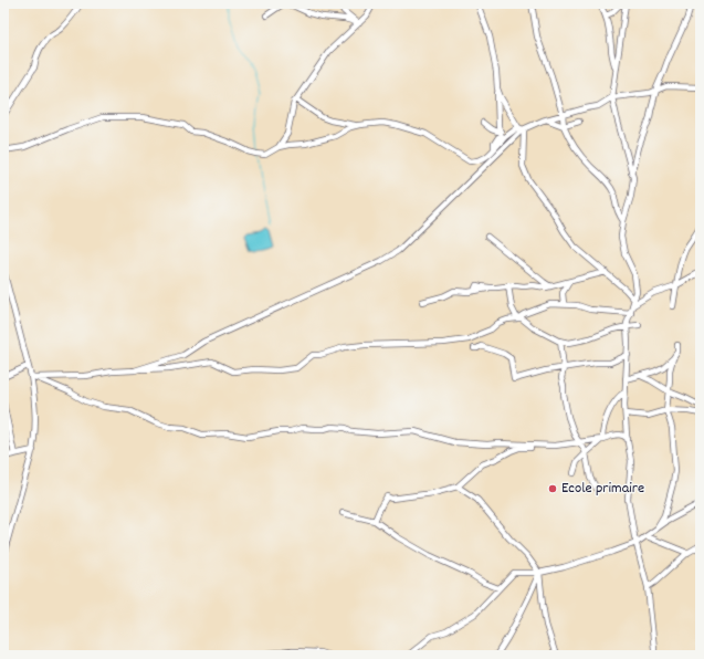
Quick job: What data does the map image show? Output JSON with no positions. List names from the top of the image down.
{
  "places": ["Ecole primaire"]
}
